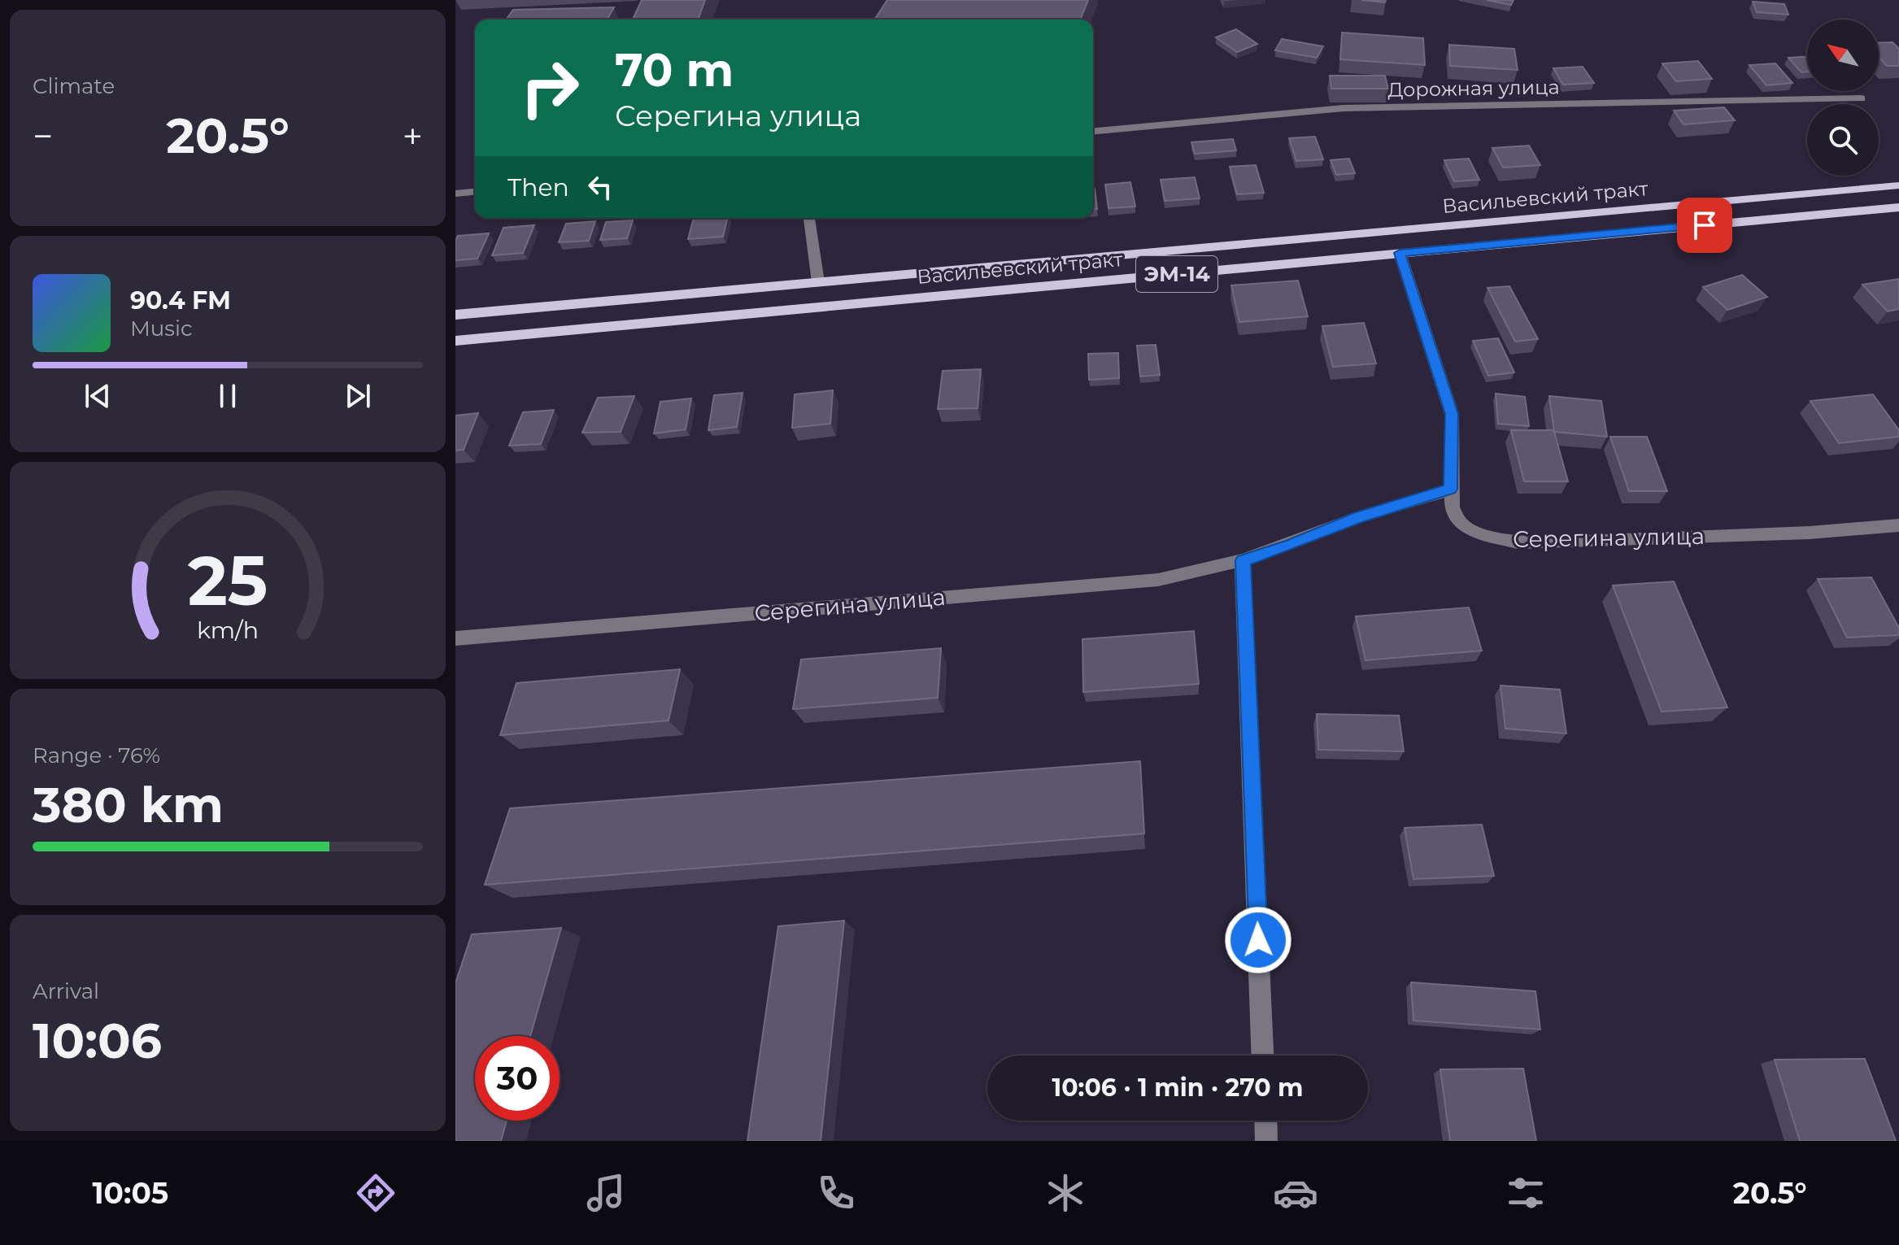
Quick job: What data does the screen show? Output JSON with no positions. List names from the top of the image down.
{
  "streets": {
    "main road": ["Васильевский тракт", "ЭМ-14"],
    "street": ["Дорожная улица", "Серегина улица"]
  },
  "north": "top left",
  "page": {
    "tile": [
      "Climate",
      ["Range · 76%", "380 km"],
      ["Arrival", "10:06"]
    ],
    "turn": ["70 m", "Серегина улица"],
    "heat": ["−", "20.5°", "+"],
    "then": "Then",
    "song": ["90.4 FM", "Music"],
    "limit": "30",
    "trip": "10:06 · 1 min · 270 m",
    "tabs": ["10:05", "20.5°"],
    "gauge": ["25", "km/h"]
  }
}
